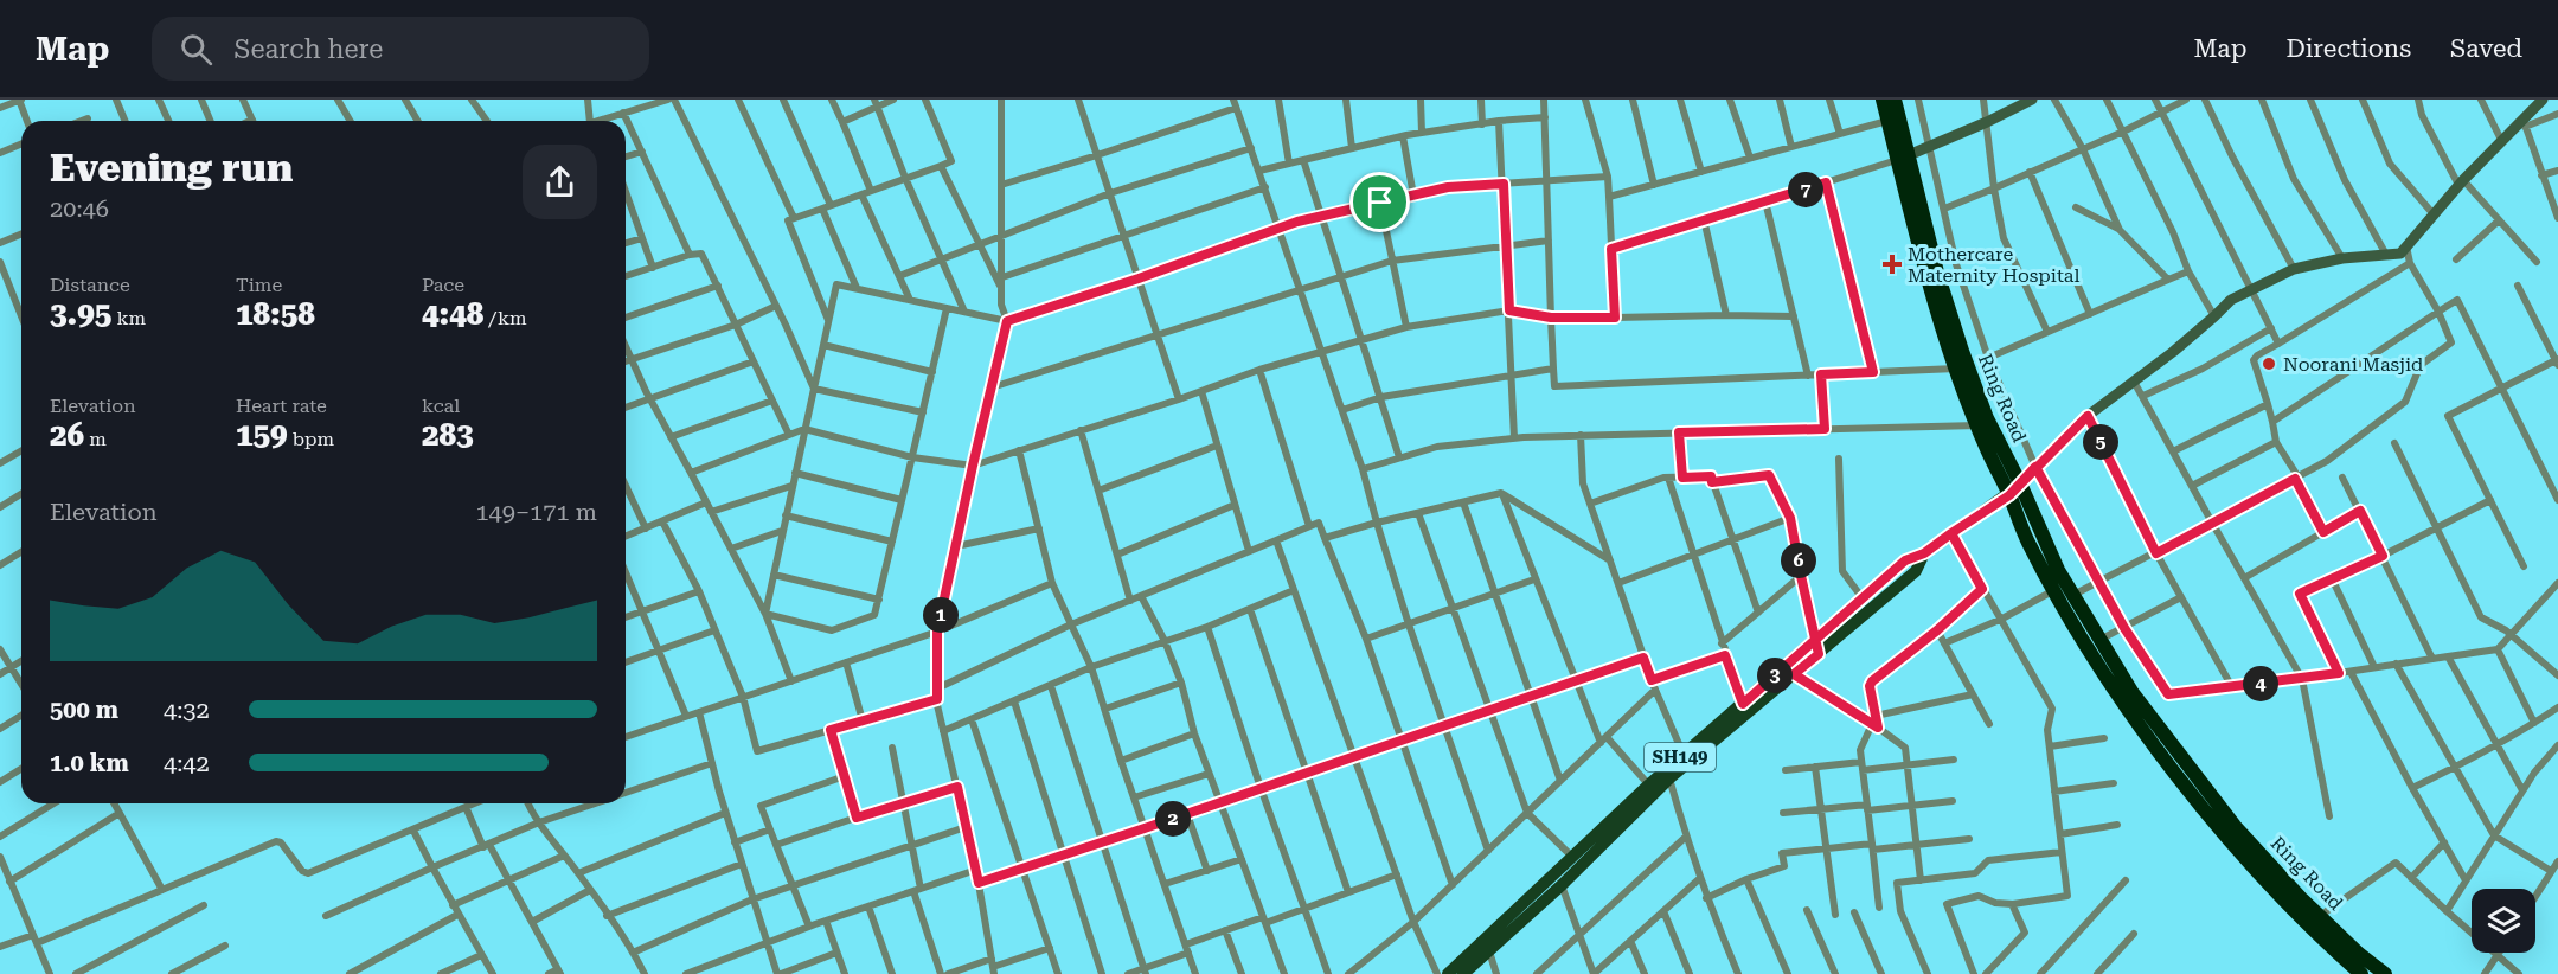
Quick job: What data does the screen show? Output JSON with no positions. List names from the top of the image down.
{
  "streets": {
    "highway": ["Ring Road"],
    "main road": ["SH149"]
  },
  "crossings": [
    ["Ring Road", "SH149"]
  ],
  "places": {
    "health": ["Mothercare Maternity Hospital"],
    "other": ["Noorani Masjid"]
  },
  "page": {
    "header": "Map",
    "search": "Search here",
    "nav": ["Map", "Directions", "Saved"],
    "heading": ["Evening run", "20:46"],
    "pins": [
      "7",
      "5",
      "6",
      "1",
      "3",
      "4",
      "2"
    ],
    "stats": [
      ["Distance", "3.95 km"],
      ["Time", "18:58"],
      ["Pace", "4:48 /km"],
      ["Elevation", "26 m"],
      ["Heart rate", "159 bpm"],
      ["kcal", "283"]
    ],
    "chart": ["Elevation", "149–171 m"],
    "list": [
      {
        "name": "500 m",
        "note": "4:32"
      },
      {
        "name": "1.0 km",
        "note": "4:42"
      }
    ]
  }
}
